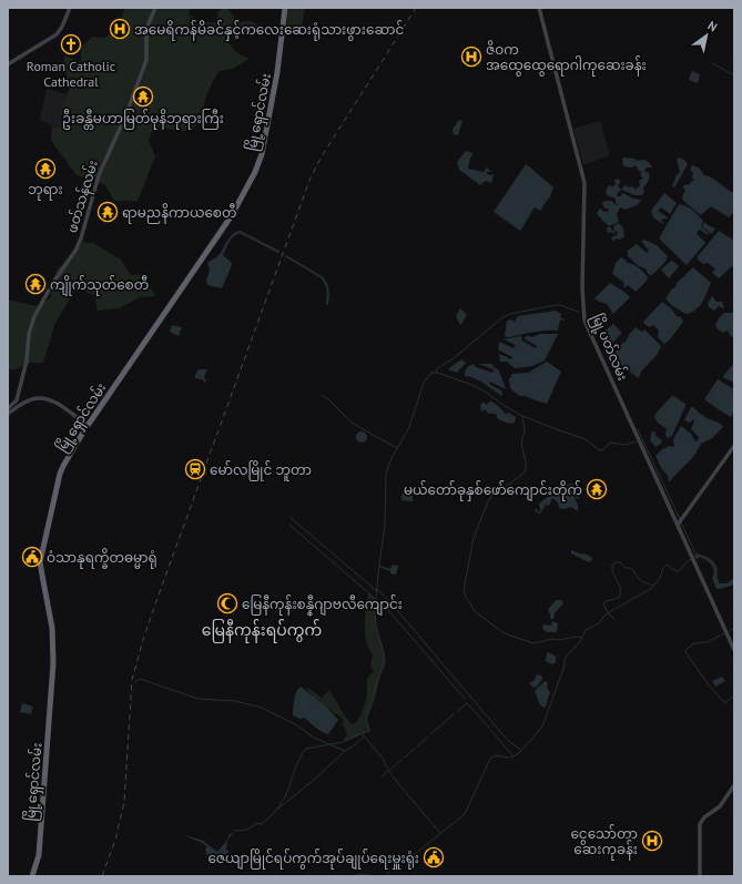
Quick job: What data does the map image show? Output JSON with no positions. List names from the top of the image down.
{
  "streets": {
    "highway": ["မြို့ရှောင်လမ်း"],
    "main road": ["ဖတ်သန်လမ်း", "မြို့ပတ်လမ်း"]
  },
  "districts": ["မြေနီကုန်းရပ်ကွက်"],
  "places": {
    "hospital": ["အမေရိကန်မိခင်နှင့်ကလေးဆေးရုံသားဖွားဆောင်", "ဇိဝက အထွေထွေရောဂါကုဆေးခန်း", "ငွေသော်တာ ဆေးကုခန်း"],
    "church": ["Roman Catholic Cathedral"],
    "temple": [
      "ဦးခန္တီမဟာမြတ်မုနိဘုရားကြီး",
      "ဘုရား",
      "ရာမညနိကာယစေတီ",
      "ကျိုက်သုတ်စေတီ",
      "မယ်တော်ခုနှစ်ဖော်ကျောင်းတိုက်"
    ],
    "station": ["မော်လမြိုင် ဘူတာ"],
    "public building": ["ဝံသာနုရက္ခိတဓမ္မာရုံ", "ဇေယျာမြိုင်ရပ်ကွက်အုပ်ချုပ်ရေးမှူးရုံး"],
    "mosque": ["မြေနီကုန်းစန္နီဂျာဗလီကျောင်း"]
  },
  "north": "top right"
}
